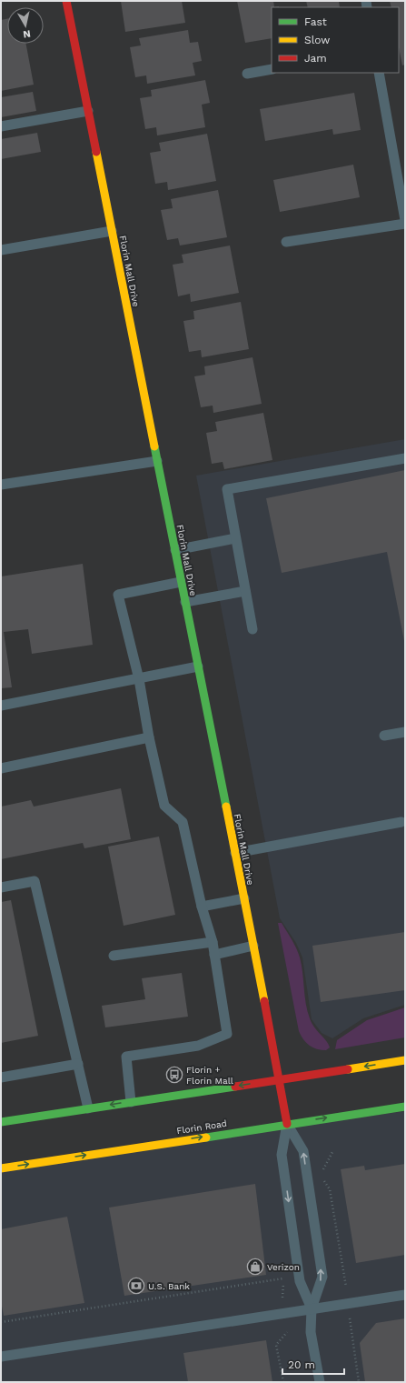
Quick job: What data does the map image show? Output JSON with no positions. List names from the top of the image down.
{
  "streets": {
    "street": ["Florin Mall Drive", "Florin Road"]
  },
  "crossings": [
    ["Florin Mall Drive", "Florin Road"]
  ],
  "places": {
    "bus stop": ["Florin + Florin Mall"],
    "shop": ["Verizon"],
    "bank": ["U.S. Bank"]
  },
  "legend": ["Fast", "Slow", "Jam"],
  "scale_bar": "20 m",
  "north": "bottom"
}
